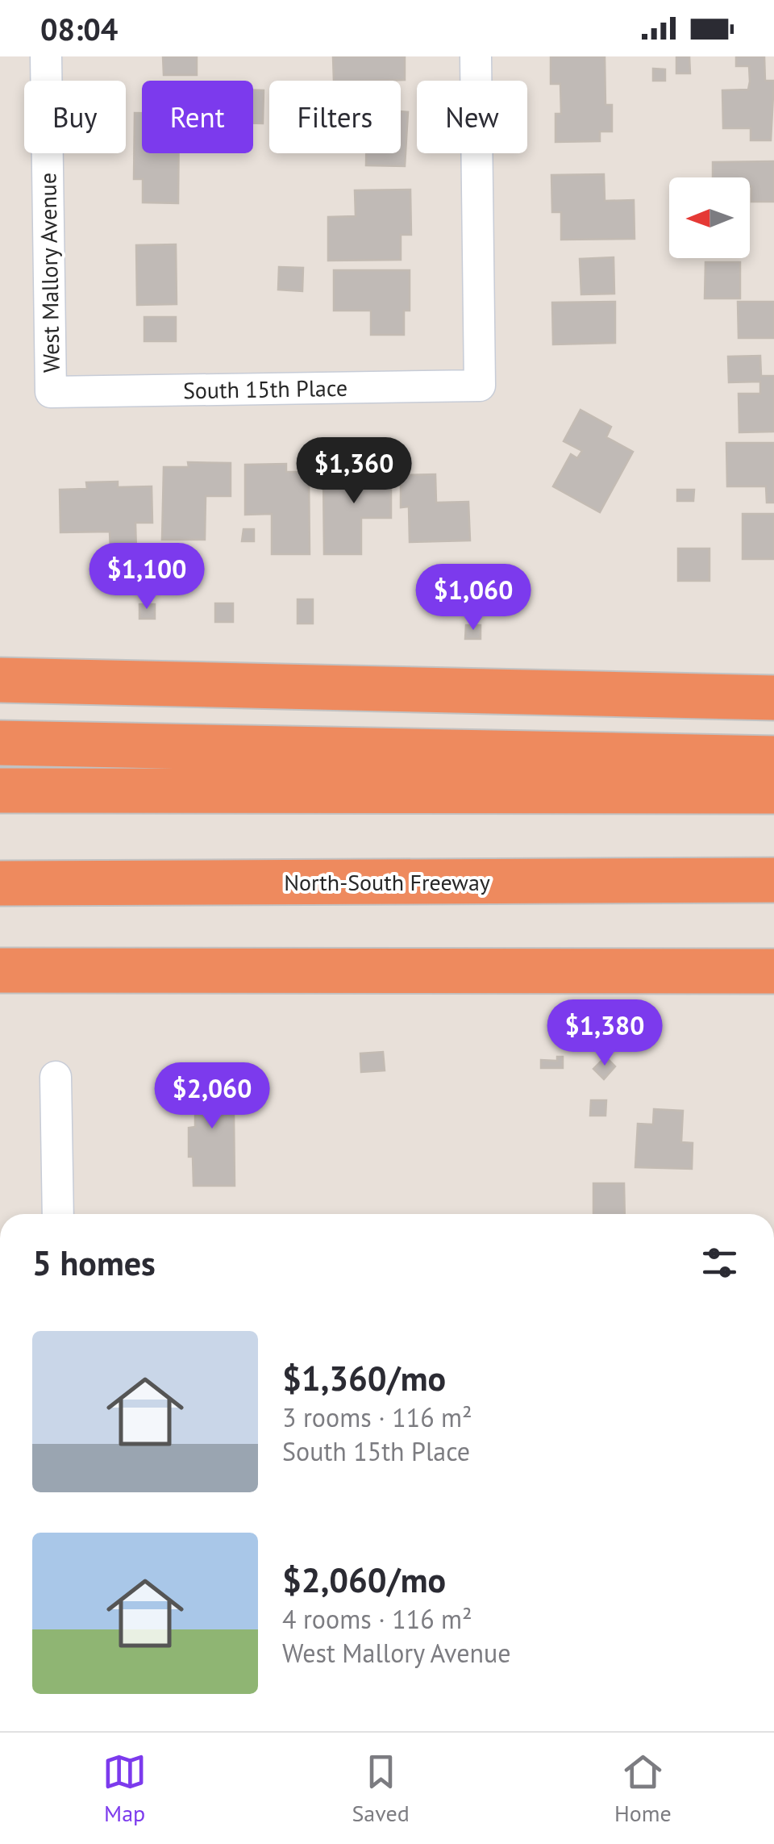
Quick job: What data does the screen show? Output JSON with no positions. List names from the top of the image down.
{
  "streets": {
    "highway": ["North-South Freeway"],
    "street": ["West Mallory Avenue", "South 15th Place"]
  },
  "crossings": [
    ["West Mallory Avenue", "South 15th Place"]
  ],
  "north": "left",
  "page": {
    "status": "08:04",
    "chip": [
      "Buy",
      "Rent",
      "Filters",
      "New"
    ],
    "price": [
      "$1,360",
      "$1,100",
      "$1,060",
      "$1,380",
      "$2,060"
    ],
    "heading": "5 homes",
    "list": [
      {
        "name": "$1,360/mo",
        "note": "3 rooms · 116 m² · South 15th Place"
      },
      {
        "name": "$2,060/mo",
        "note": "4 rooms · 116 m² · West Mallory Avenue"
      }
    ],
    "tabs": ["Map", "Saved", "Home"]
  }
}
